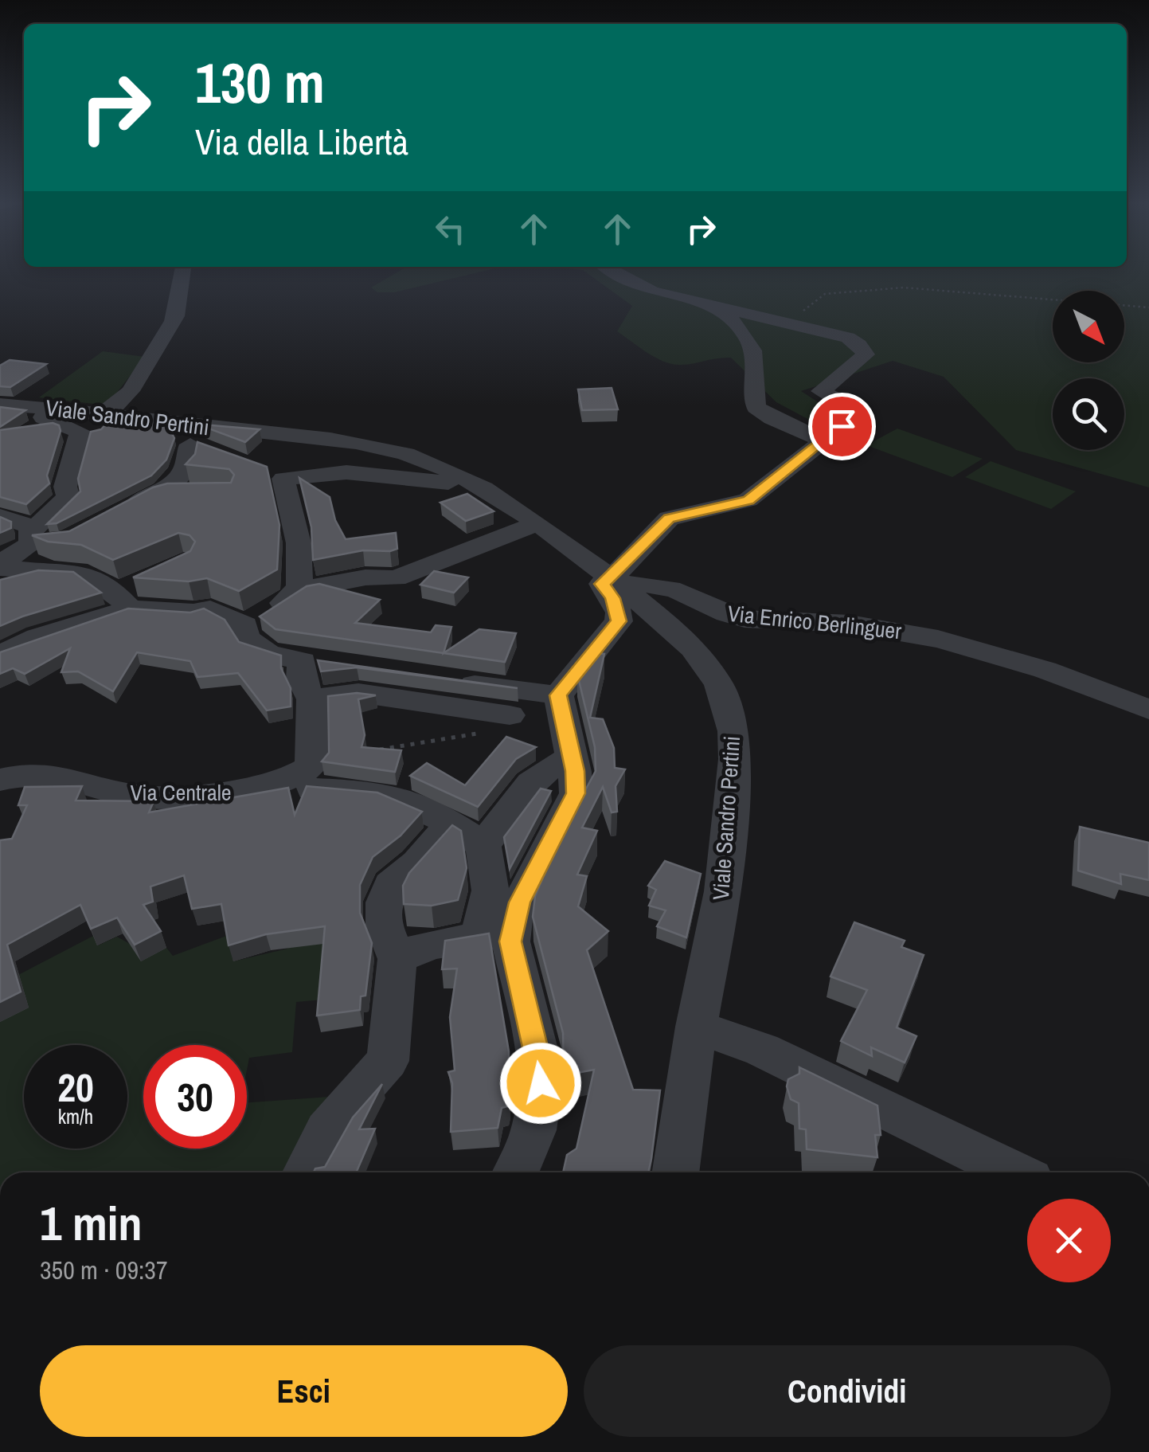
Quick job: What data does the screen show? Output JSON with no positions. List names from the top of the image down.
{
  "streets": {
    "street": ["Viale Sandro Pertini", "Via Enrico Berlinguer", "Via Centrale"]
  },
  "crossings": [
    ["Viale Sandro Pertini", "Via Enrico Berlinguer"]
  ],
  "north": "bottom right",
  "page": {
    "turn": ["130 m", "Via della Libertà"],
    "speed": "20 km/h",
    "limit": "30",
    "heading": ["1 min", "350 m · 09:37"],
    "buttons": ["Esci", "Condividi"]
  }
}
